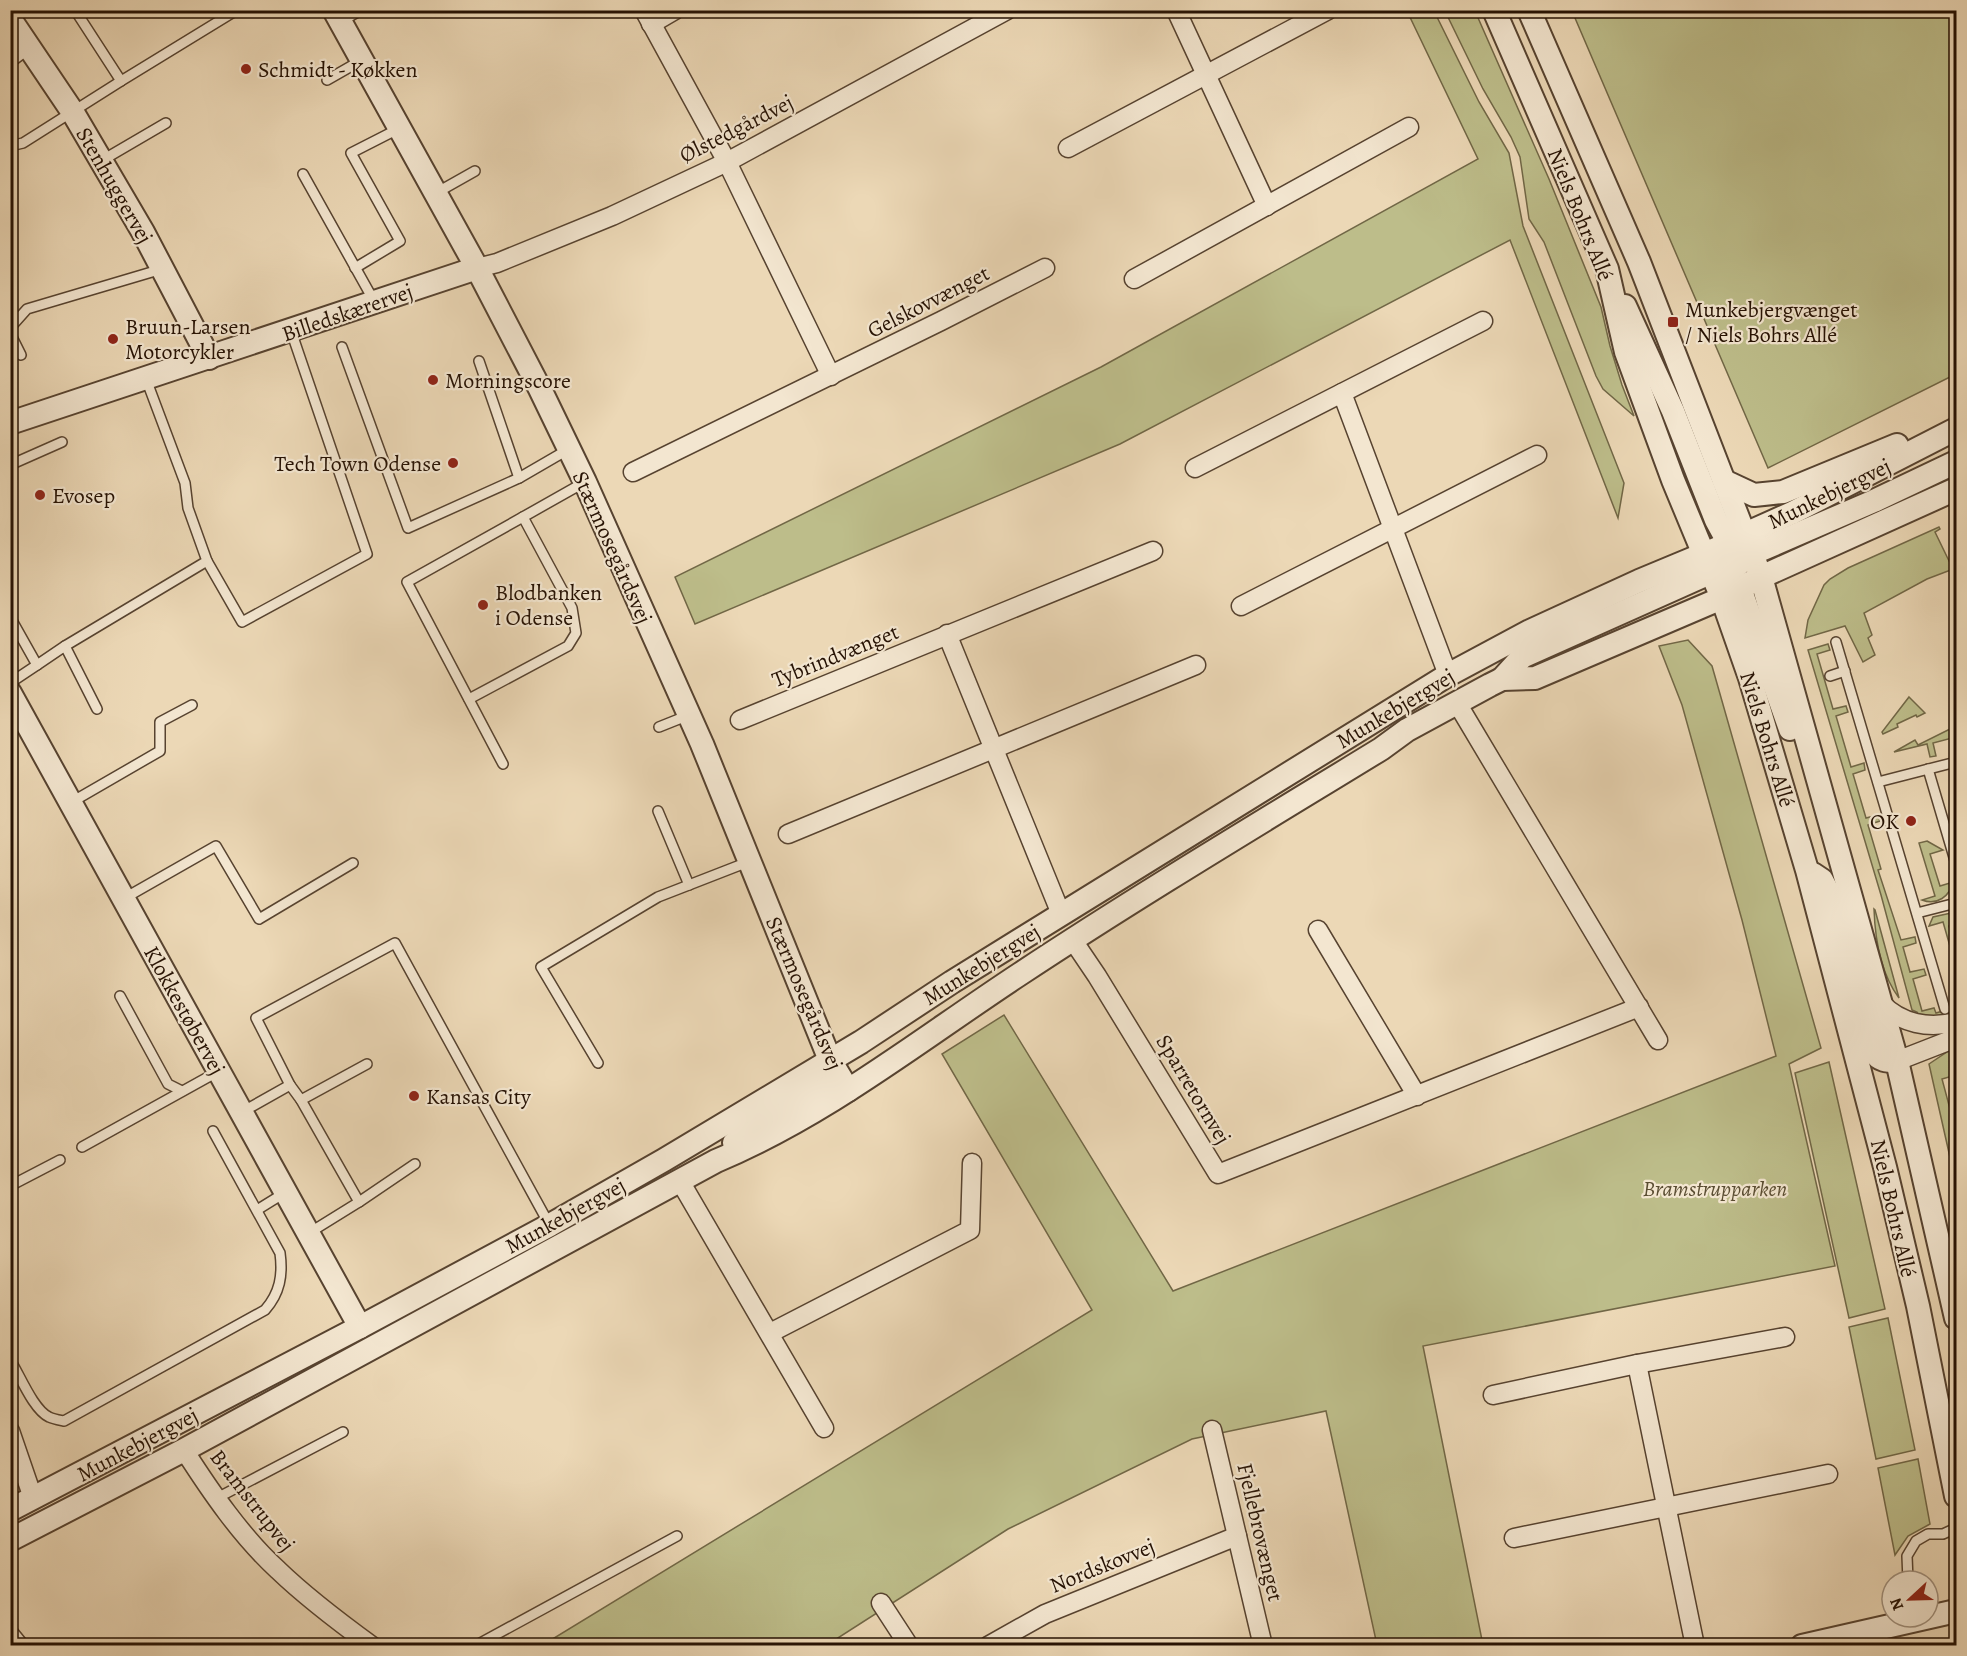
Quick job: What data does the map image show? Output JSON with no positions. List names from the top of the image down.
{
  "streets": {
    "street": [
      "Ølstedgårdvej",
      "Stenhuggervej",
      "Niels Bohrs Allé",
      "Gelskovvænget",
      "Billedskærervej",
      "Munkebjergvej",
      "Stærmosegårdsvej",
      "Tybrindvænget",
      "Klokkestøbervej",
      "Sparretornvej",
      "Bramstrupvej",
      "Fjellebrovænget",
      "Nordskovvej"
    ]
  },
  "crossings": [
    ["Ølstedgårdvej", "Billedskærervej"],
    ["Ølstedgårdvej", "Stærmosegårdsvej"],
    ["Stenhuggervej", "Billedskærervej"],
    ["Niels Bohrs Allé", "Munkebjergvej"],
    ["Billedskærervej", "Stærmosegårdsvej"],
    ["Munkebjergvej", "Stærmosegårdsvej"],
    ["Munkebjergvej", "Klokkestøbervej"],
    ["Munkebjergvej", "Sparretornvej"],
    ["Munkebjergvej", "Bramstrupvej"],
    ["Fjellebrovænget", "Nordskovvej"]
  ],
  "parks": ["Bramstrupparken"],
  "places": {
    "other": [
      "Schmidt - Køkken",
      "Bruun-Larsen Motorcykler",
      "Morningscore",
      "Tech Town Odense",
      "Evosep",
      "Blodbanken i Odense",
      "OK",
      "Kansas City"
    ],
    "transit": ["Munkebjergvænget / Niels Bohrs Allé"]
  },
  "north": "left"
}
